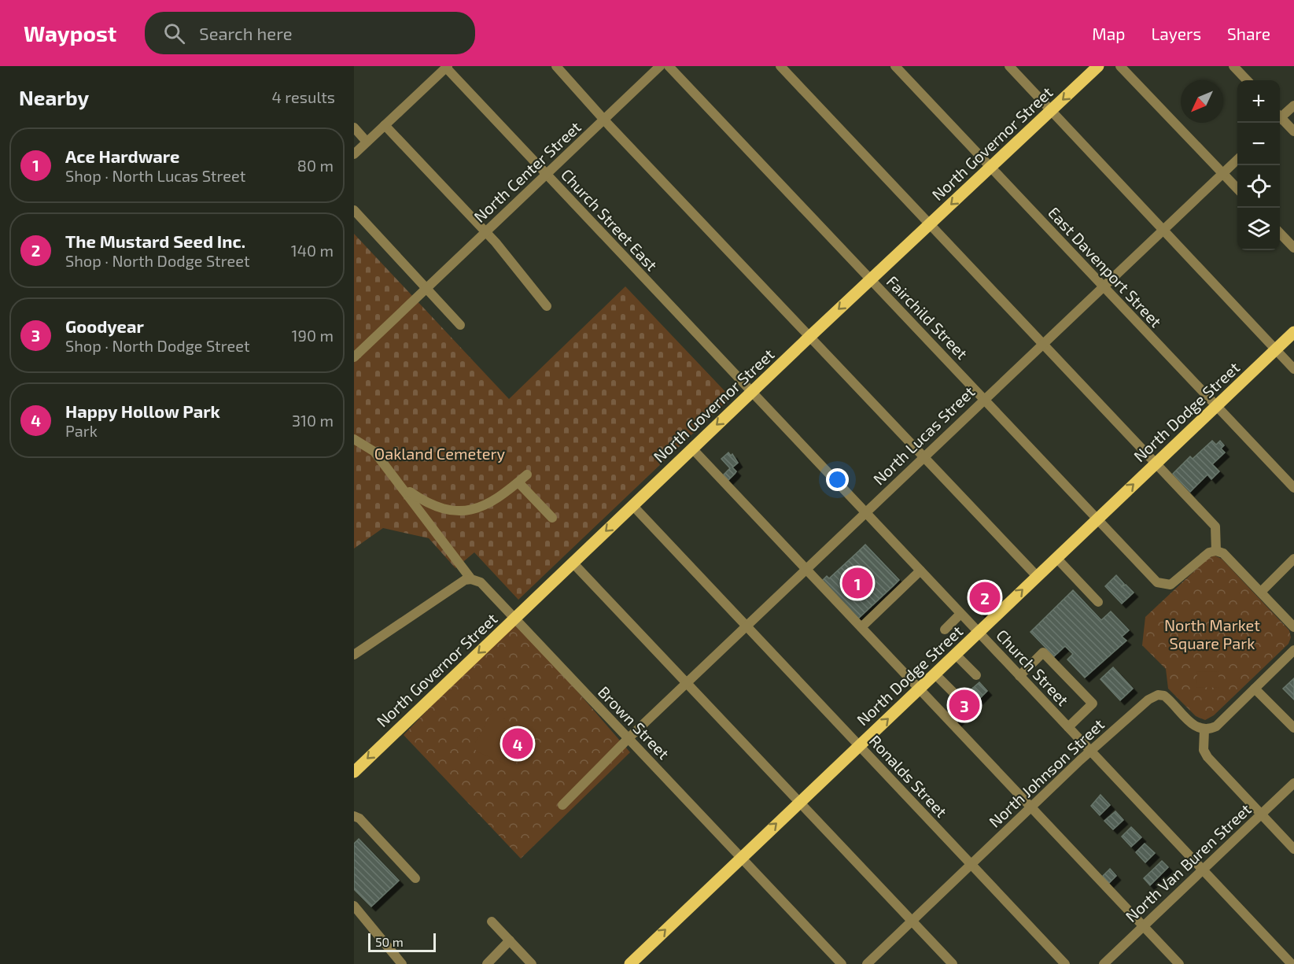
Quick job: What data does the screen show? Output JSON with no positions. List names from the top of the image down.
{
  "streets": {
    "main road": ["North Governor Street", "North Dodge Street"],
    "street": [
      "North Center Street",
      "Church Street East",
      "East Davenport Street",
      "Fairchild Street",
      "North Lucas Street",
      "Church Street",
      "Brown Street",
      "North Johnson Street",
      "Ronalds Street",
      "North Van Buren Street"
    ]
  },
  "crossings": [
    ["North Governor Street", "Church Street East"],
    ["North Governor Street", "East Davenport Street"],
    ["North Governor Street", "Fairchild Street"],
    ["North Governor Street", "Church Street"],
    ["North Governor Street", "Brown Street"],
    ["North Governor Street", "Ronalds Street"],
    ["North Center Street", "Church Street East"],
    ["Church Street East", "Church Street"],
    ["East Davenport Street", "North Dodge Street"],
    ["East Davenport Street", "North Lucas Street"],
    ["Fairchild Street", "North Dodge Street"],
    ["Fairchild Street", "North Lucas Street"],
    ["North Dodge Street", "Church Street"],
    ["North Dodge Street", "Brown Street"],
    ["North Dodge Street", "Ronalds Street"],
    ["North Lucas Street", "Church Street"],
    ["North Lucas Street", "Brown Street"],
    ["North Lucas Street", "Ronalds Street"],
    ["Church Street", "North Johnson Street"],
    ["Church Street", "North Van Buren Street"],
    ["North Johnson Street", "Ronalds Street"]
  ],
  "one_way": ["North Governor Street", "North Dodge Street"],
  "parks": ["Oakland Cemetery", "North Market Square Park"],
  "scale_bar": "50 m",
  "north": "bottom left",
  "page": {
    "header": "Waypost",
    "search": "Search here",
    "nav": ["Map", "Layers", "Share"],
    "heading": ["Nearby", "4 results"],
    "map_buttons": ["+", "−"],
    "list": [
      {
        "mark": "1",
        "name": "Ace Hardware",
        "note": "Shop · North Lucas Street",
        "value": "80 m"
      },
      {
        "mark": "2",
        "name": "The Mustard Seed Inc.",
        "note": "Shop · North Dodge Street",
        "value": "140 m"
      },
      {
        "mark": "3",
        "name": "Goodyear",
        "note": "Shop · North Dodge Street",
        "value": "190 m"
      },
      {
        "mark": "4",
        "name": "Happy Hollow Park",
        "note": "Park",
        "value": "310 m"
      }
    ],
    "pins": [
      "1",
      "2",
      "3",
      "4"
    ],
    "scale": "50 m"
  }
}
